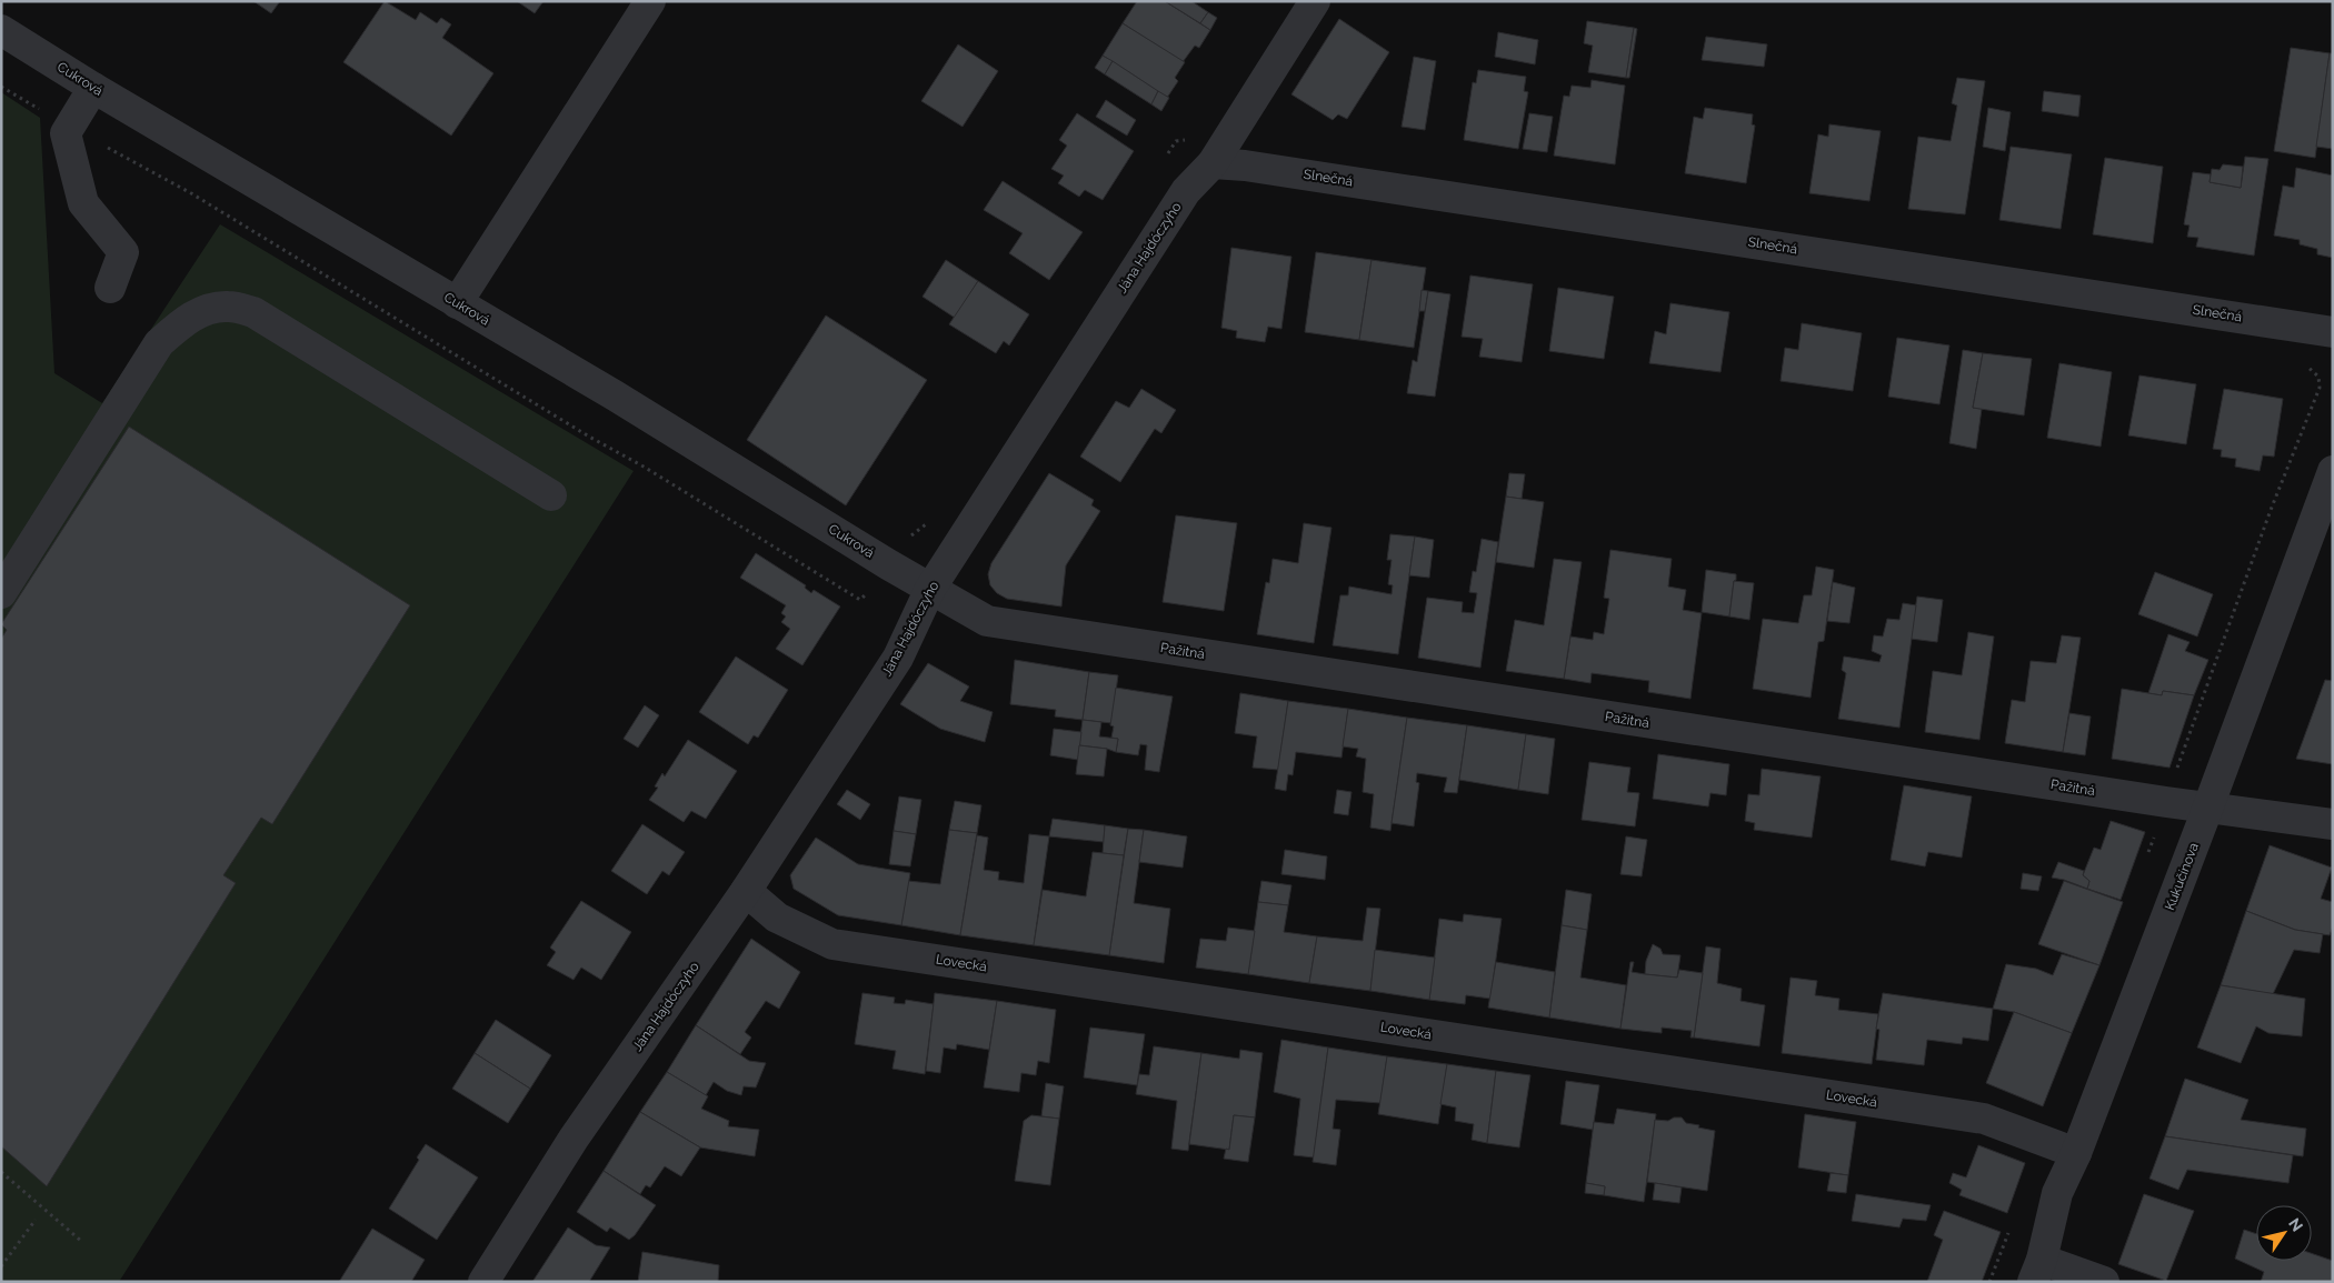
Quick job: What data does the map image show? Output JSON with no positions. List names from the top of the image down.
{
  "streets": {
    "street": [
      "Cukrová",
      "Slnečná",
      "Jána Hajdóczyho",
      "Pažitná",
      "Kukučínova",
      "Lovecká"
    ]
  },
  "crossings": [
    ["Cukrová", "Jána Hajdóczyho"],
    ["Cukrová", "Pažitná"],
    ["Slnečná", "Jána Hajdóczyho"],
    ["Jána Hajdóczyho", "Pažitná"],
    ["Jána Hajdóczyho", "Lovecká"],
    ["Pažitná", "Kukučínova"],
    ["Kukučínova", "Lovecká"]
  ],
  "north": "top right"
}
